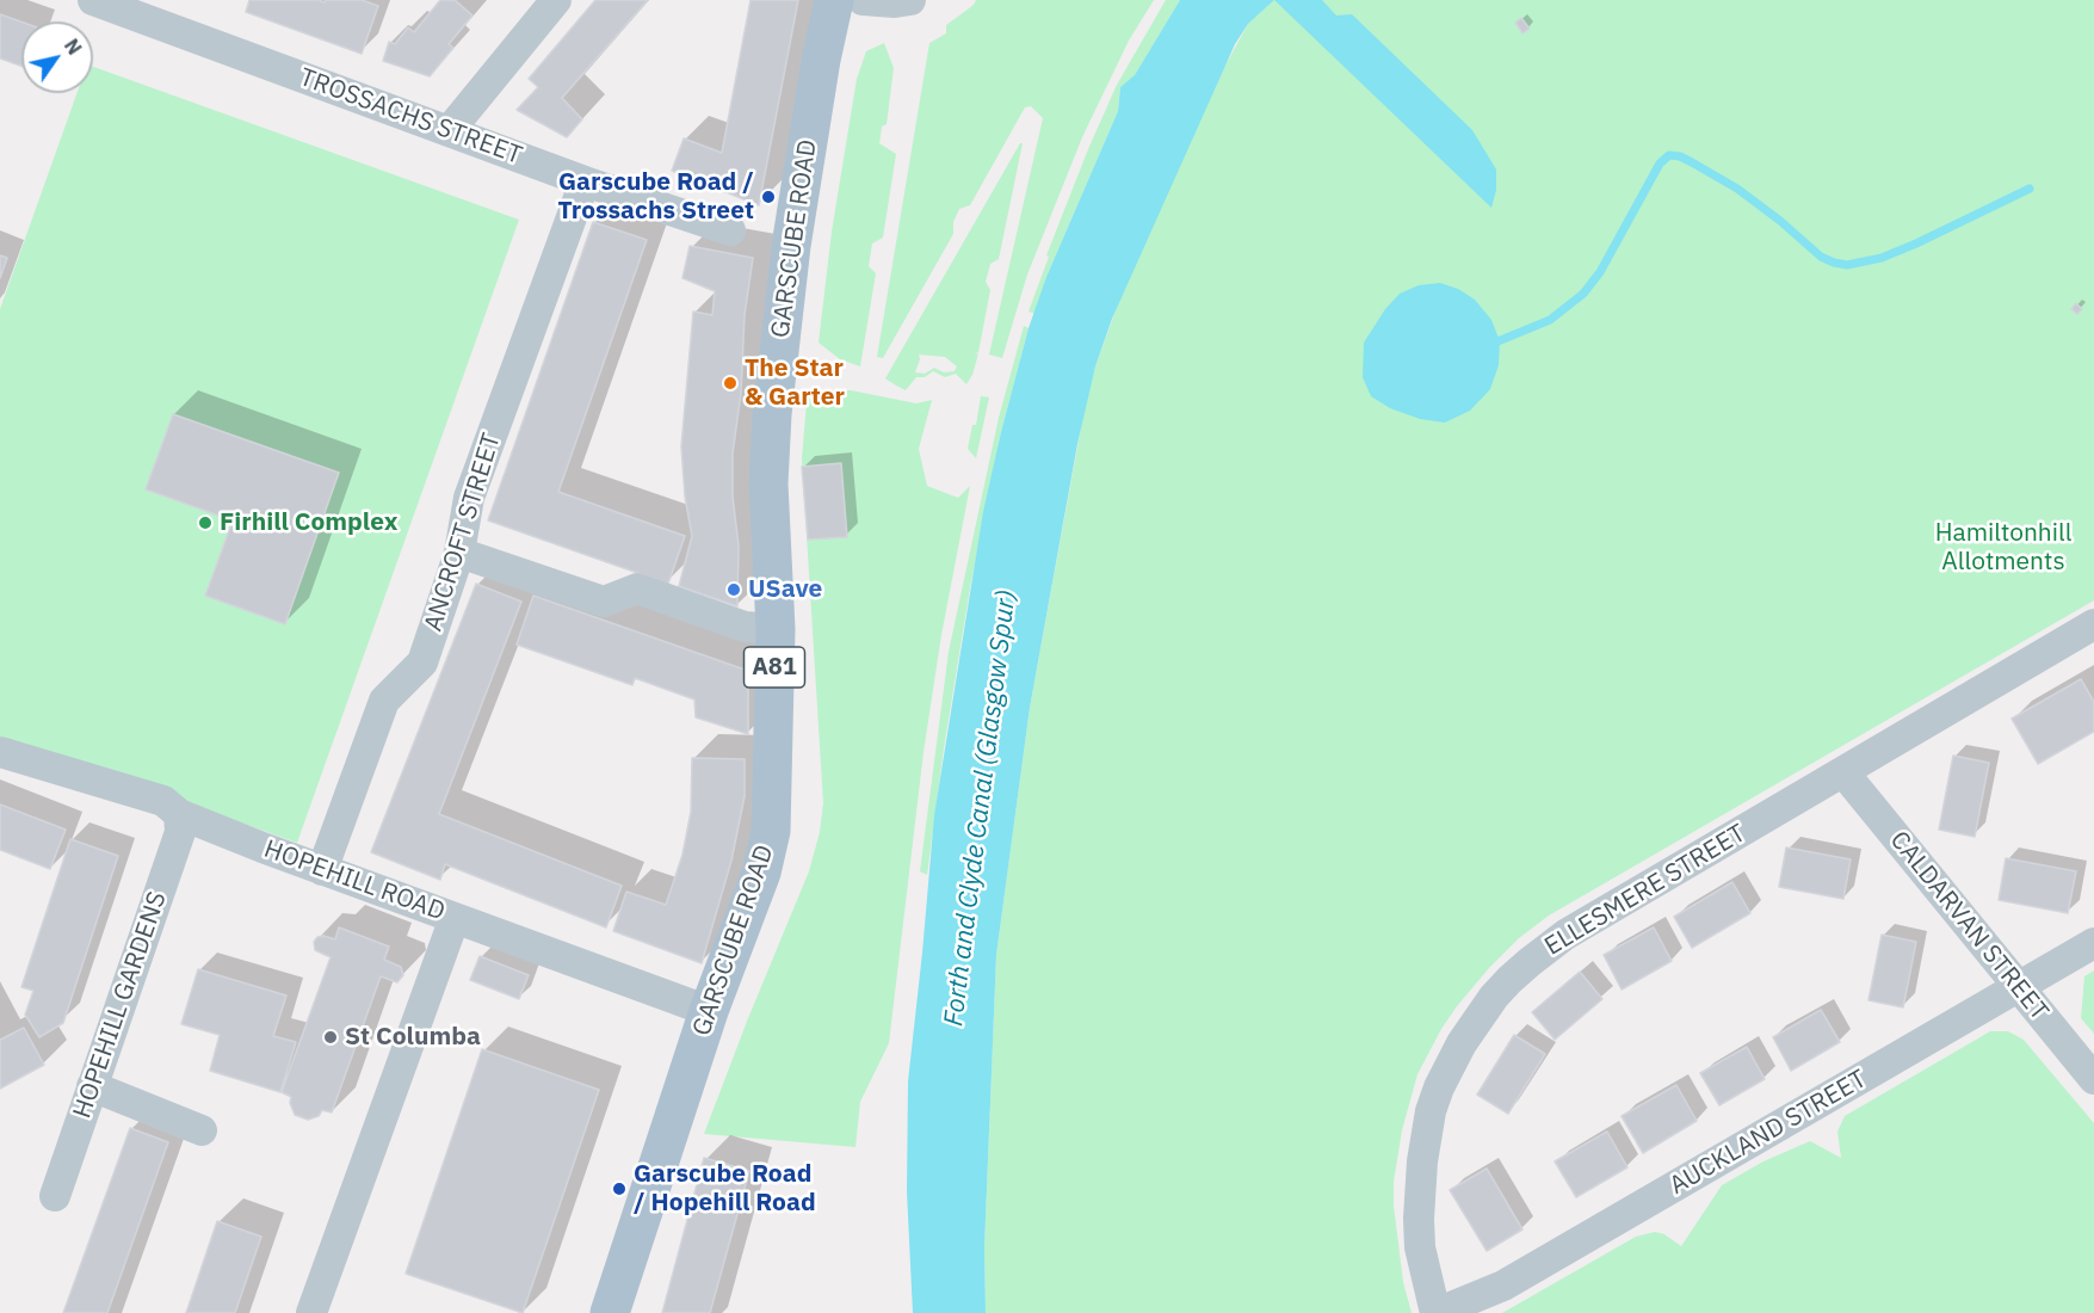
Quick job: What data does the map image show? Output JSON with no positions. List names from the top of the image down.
{
  "streets": {
    "main road": ["GARSCUBE ROAD", "A81"],
    "street": [
      "TROSSACHS STREET",
      "ANCROFT STREET",
      "HOPEHILL ROAD",
      "ELLESMERE STREET",
      "CALDARVAN STREET",
      "HOPEHILL GARDENS",
      "AUCKLAND STREET"
    ]
  },
  "crossings": [
    ["TROSSACHS STREET", "ANCROFT STREET"],
    ["GARSCUBE ROAD", "HOPEHILL ROAD"],
    ["ANCROFT STREET", "HOPEHILL ROAD"],
    ["HOPEHILL ROAD", "HOPEHILL GARDENS"],
    ["ELLESMERE STREET", "CALDARVAN STREET"],
    ["ELLESMERE STREET", "AUCKLAND STREET"],
    ["CALDARVAN STREET", "AUCKLAND STREET"]
  ],
  "water": ["Forth and Clyde Canal (Glasgow Spur)"],
  "parks": ["Hamiltonhill Allotments"],
  "places": [
    "Garscube Road / Trossachs Street",
    "The Star & Garter",
    "Firhill Complex",
    "USave",
    "St Columba",
    "Garscube Road / Hopehill Road"
  ],
  "north": "top right"
}
